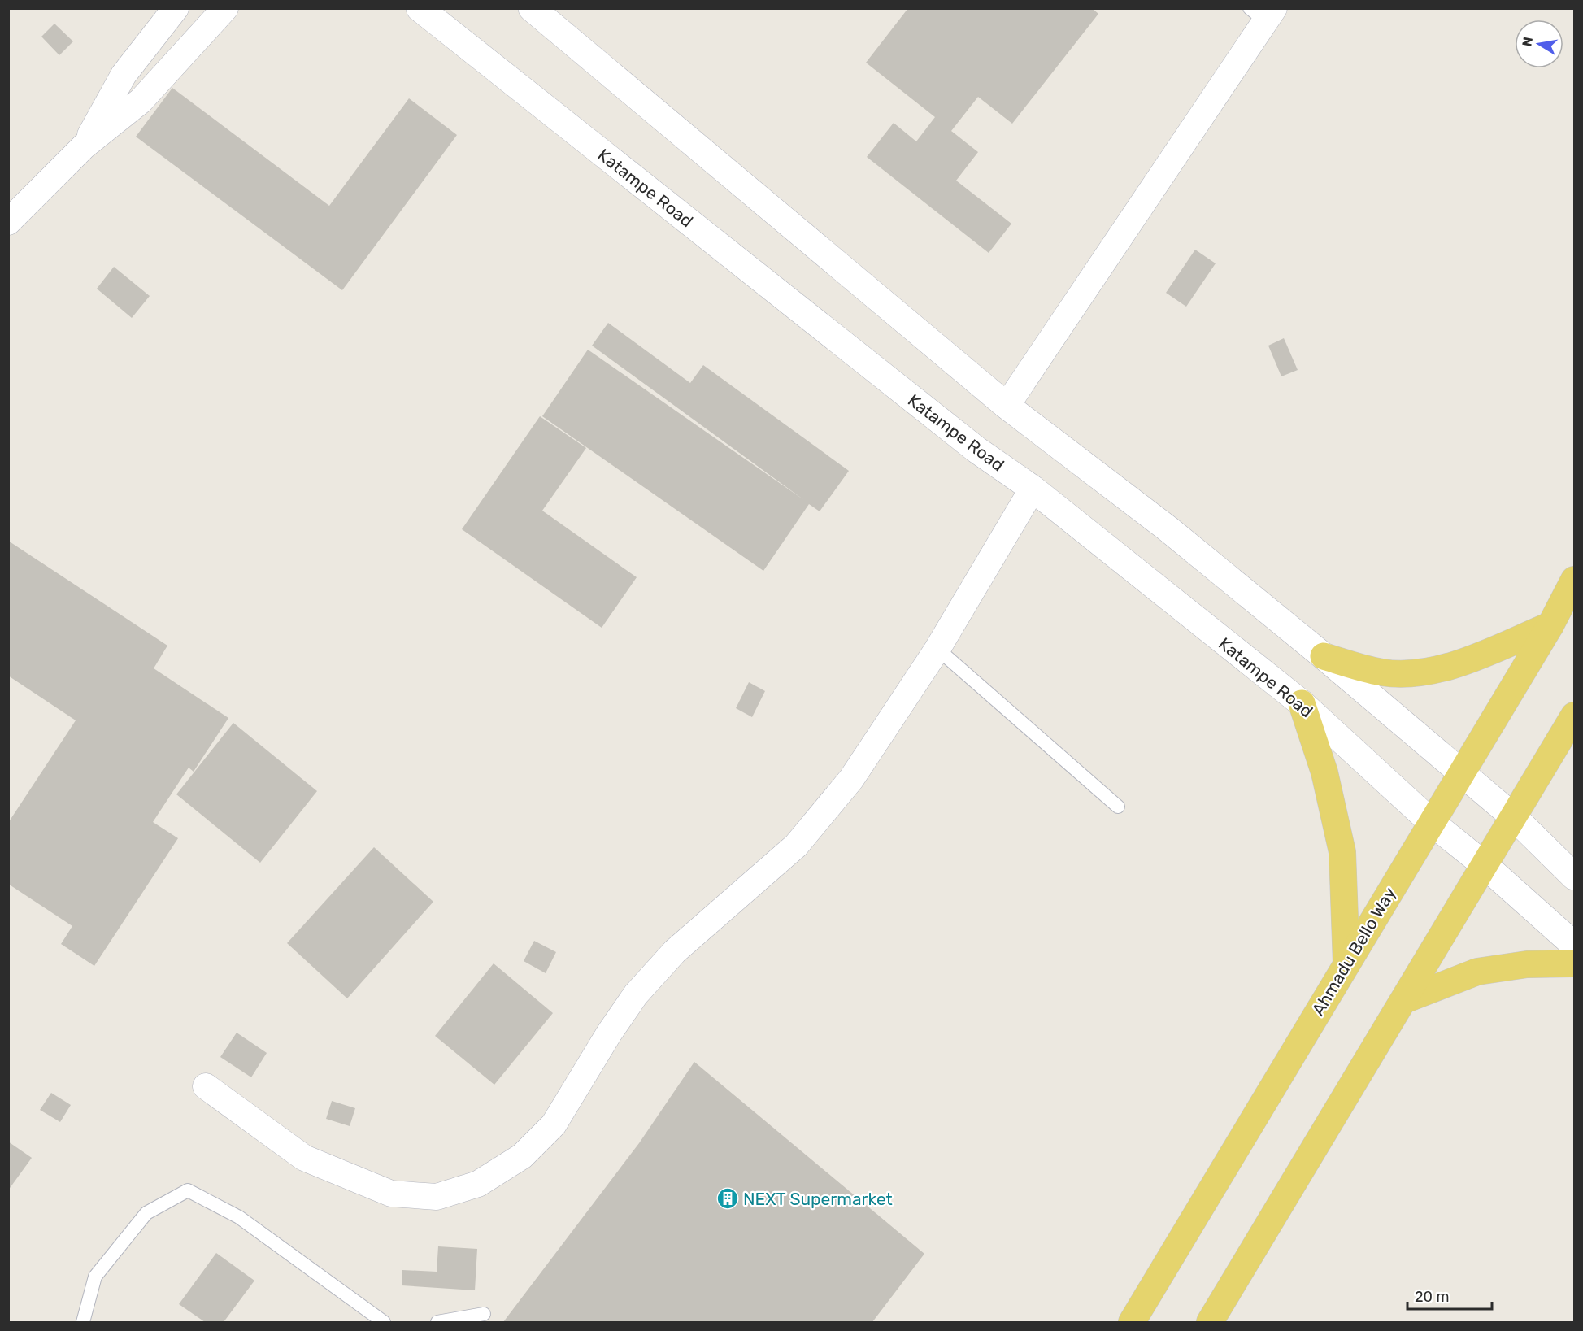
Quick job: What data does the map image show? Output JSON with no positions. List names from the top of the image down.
{
  "streets": {
    "main road": ["Katampe Road", "Ahmadu Bello Way"]
  },
  "crossings": [
    ["Katampe Road", "Ahmadu Bello Way"]
  ],
  "places": {
    "building": ["NEXT Supermarket"]
  },
  "scale_bar": "20 m",
  "north": "left"
}
